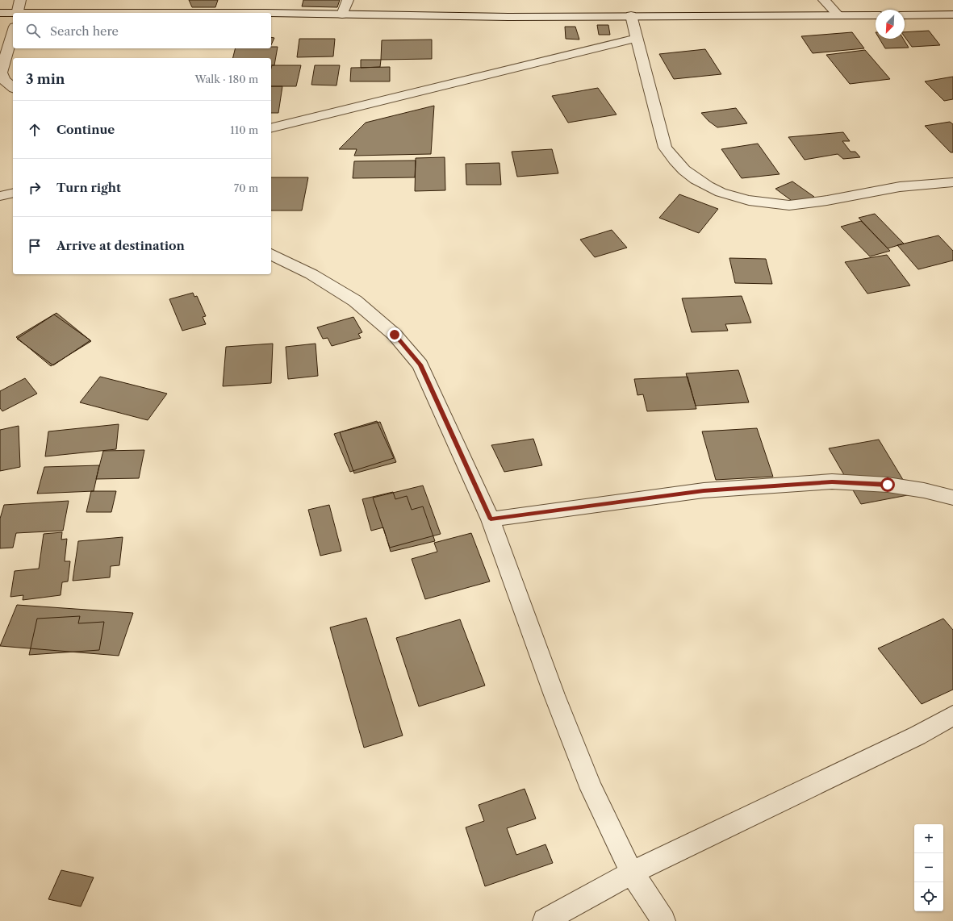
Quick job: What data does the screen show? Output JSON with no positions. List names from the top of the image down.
{
  "north": "bottom left",
  "page": {
    "search": "Search here",
    "heading": ["3 min", "Walk · 180 m"],
    "list": [
      ["Continue", "110 m"],
      ["Turn right", "70 m"],
      "Arrive at destination"
    ],
    "map_buttons": ["+", "−"]
  }
}
